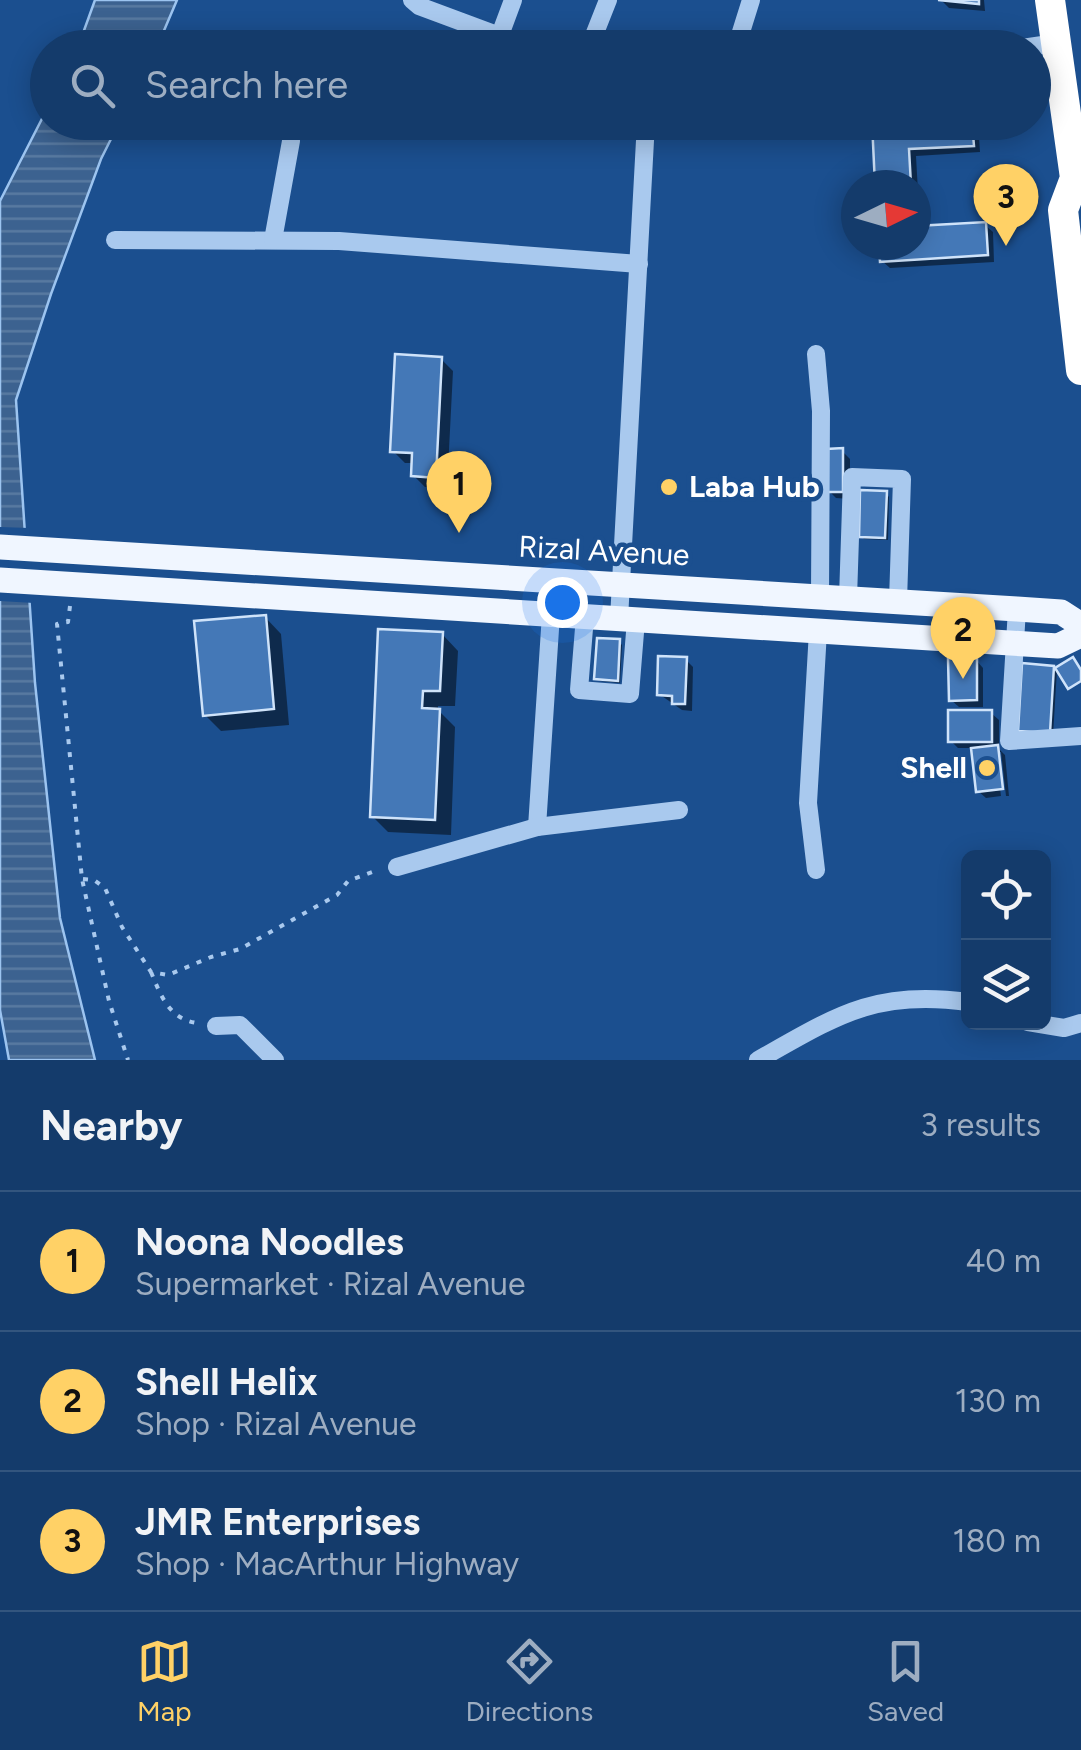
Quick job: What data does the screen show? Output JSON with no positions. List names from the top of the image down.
{
  "streets": {
    "main road": ["Rizal Avenue"]
  },
  "places": ["Laba Hub", "Shell"],
  "north": "right",
  "page": {
    "search": "Search here",
    "pins": ["3", "1", "2"],
    "heading": ["Nearby", "3 results"],
    "list": [
      {
        "mark": "1",
        "name": "Noona Noodles",
        "note": "Supermarket · Rizal Avenue",
        "value": "40 m"
      },
      {
        "mark": "2",
        "name": "Shell Helix",
        "note": "Shop · Rizal Avenue",
        "value": "130 m"
      },
      {
        "mark": "3",
        "name": "JMR Enterprises",
        "note": "Shop · MacArthur Highway",
        "value": "180 m"
      }
    ],
    "nav": ["Map", "Directions", "Saved"]
  }
}
